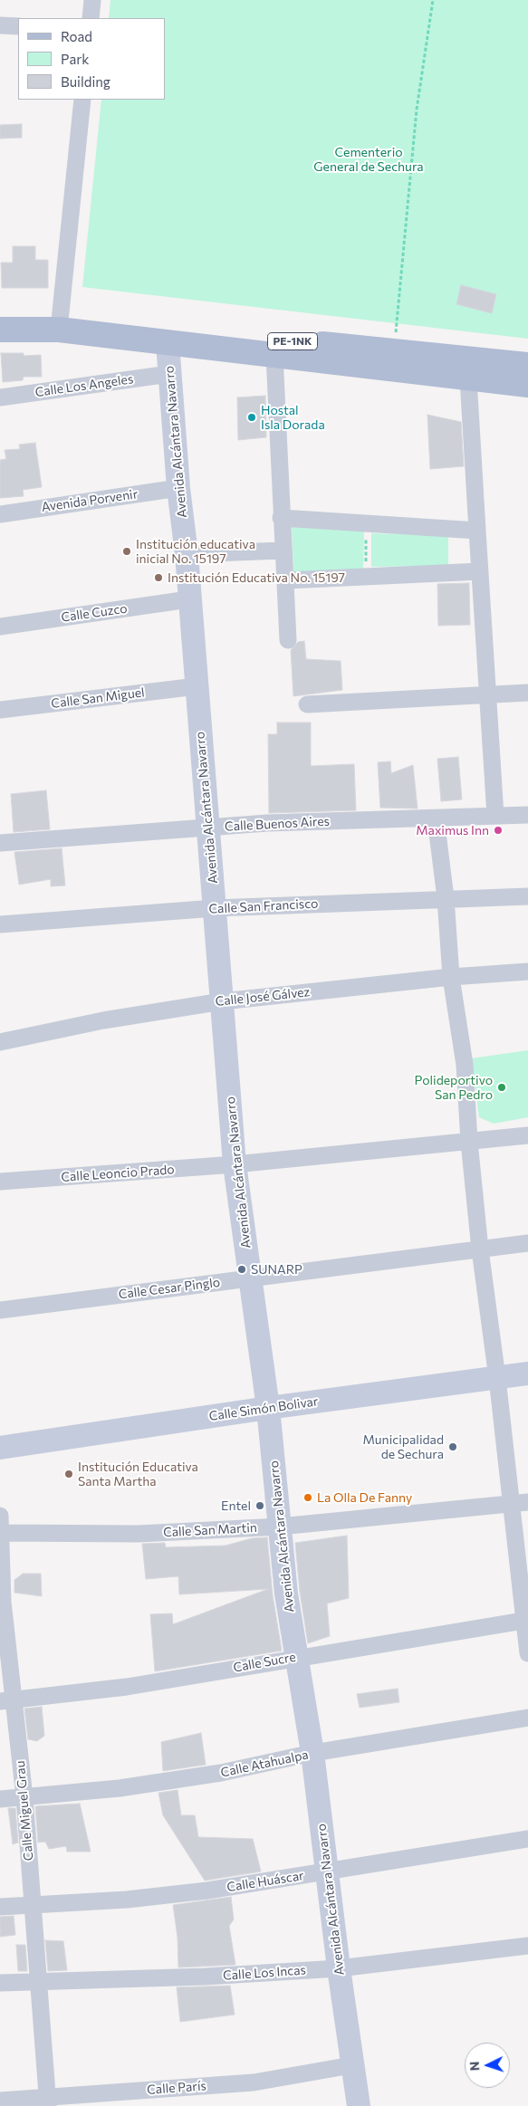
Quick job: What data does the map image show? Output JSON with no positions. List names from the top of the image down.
{
  "streets": {
    "main road": ["PE-1NK"],
    "street": [
      "Calle Los Angeles",
      "Avenida Alcántara Navarro",
      "Avenida Porvenir",
      "Calle Cuzco",
      "Calle San Miguel",
      "Calle Buenos Aires",
      "Calle San Francisco",
      "Calle José Gálvez",
      "Calle Leoncio Prado",
      "Calle Cesar Pinglo",
      "Calle Simón Bolivar",
      "Calle San Martin",
      "Calle Sucre",
      "Calle Atahualpa",
      "Calle Miguel Grau",
      "Calle Huáscar",
      "Calle Los Incas",
      "Calle París"
    ]
  },
  "crossings": [
    ["PE-1NK", "Avenida Alcántara Navarro"],
    ["Calle Los Angeles", "Avenida Alcántara Navarro"],
    ["Avenida Alcántara Navarro", "Avenida Porvenir"],
    ["Avenida Alcántara Navarro", "Calle Cuzco"],
    ["Avenida Alcántara Navarro", "Calle San Miguel"],
    ["Avenida Alcántara Navarro", "Calle Buenos Aires"],
    ["Avenida Alcántara Navarro", "Calle San Francisco"],
    ["Avenida Alcántara Navarro", "Calle José Gálvez"],
    ["Avenida Alcántara Navarro", "Calle Leoncio Prado"],
    ["Avenida Alcántara Navarro", "Calle Cesar Pinglo"],
    ["Avenida Alcántara Navarro", "Calle Simón Bolivar"],
    ["Avenida Alcántara Navarro", "Calle San Martin"],
    ["Avenida Alcántara Navarro", "Calle Sucre"],
    ["Avenida Alcántara Navarro", "Calle Atahualpa"],
    ["Avenida Alcántara Navarro", "Calle Huáscar"],
    ["Avenida Alcántara Navarro", "Calle Los Incas"],
    ["Avenida Alcántara Navarro", "Calle París"],
    ["Calle San Martin", "Calle Miguel Grau"],
    ["Calle Sucre", "Calle Miguel Grau"],
    ["Calle Atahualpa", "Calle Miguel Grau"],
    ["Calle Miguel Grau", "Calle Huáscar"],
    ["Calle Miguel Grau", "Calle Los Incas"],
    ["Calle Miguel Grau", "Calle París"]
  ],
  "parks": ["Cementerio General de Sechura"],
  "places": [
    "Hostal Isla Dorada",
    "Institución educativa inicial No. 15197",
    "Institución Educativa No. 15197",
    "Maximus Inn",
    "Polideportivo San Pedro",
    "SUNARP",
    "Municipalidad de Sechura",
    "Institución Educativa Santa Martha",
    "La Olla De Fanny",
    "Entel"
  ],
  "legend": ["Road", "Park", "Building"],
  "north": "left"
}
